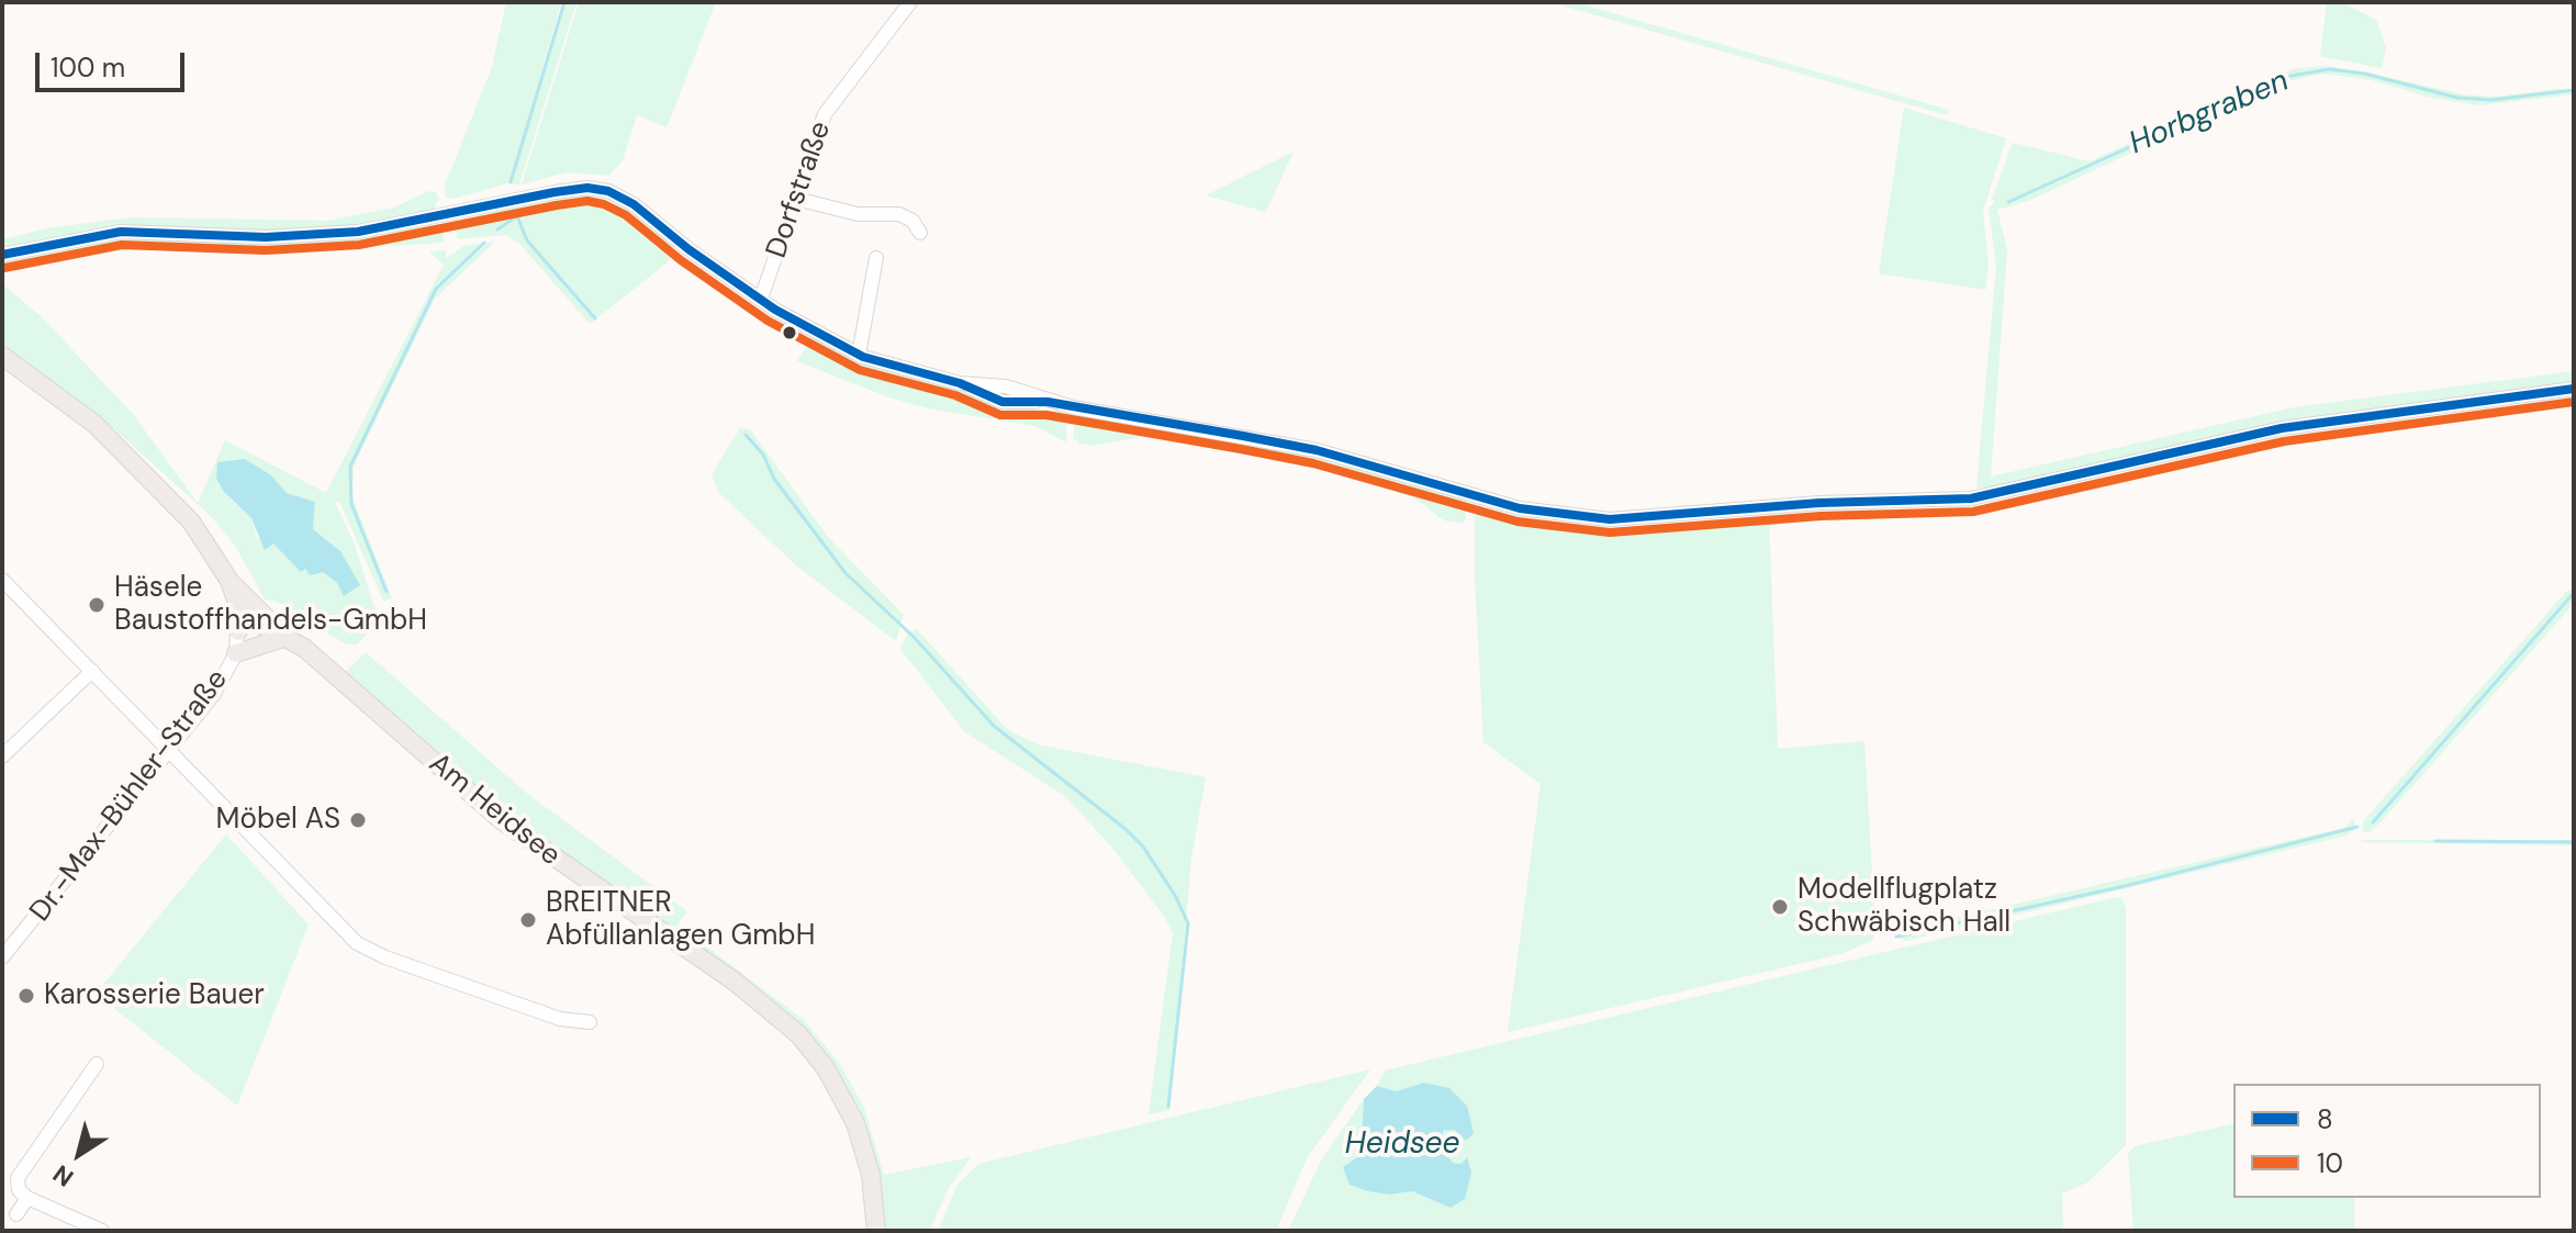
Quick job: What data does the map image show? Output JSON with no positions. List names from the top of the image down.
{
  "streets": {
    "main road": ["Dr.-Max-Bühler-Straße", "Am Heidsee"],
    "street": ["Dorfstraße"]
  },
  "crossings": [
    ["Dr.-Max-Bühler-Straße", "Am Heidsee"]
  ],
  "water": ["Horbgraben", "Heidsee"],
  "places": [
    "Häsele Baustoffhandels-GmbH",
    "Möbel AS",
    "Modellflugplatz Schwäbisch Hall",
    "BREITNER Abfüllanlagen GmbH",
    "Karosserie Bauer"
  ],
  "lines": ["transit line 8", "transit line 10"],
  "legend": ["8", "10"],
  "scale_bar": "100 m",
  "north": "bottom left"
}
